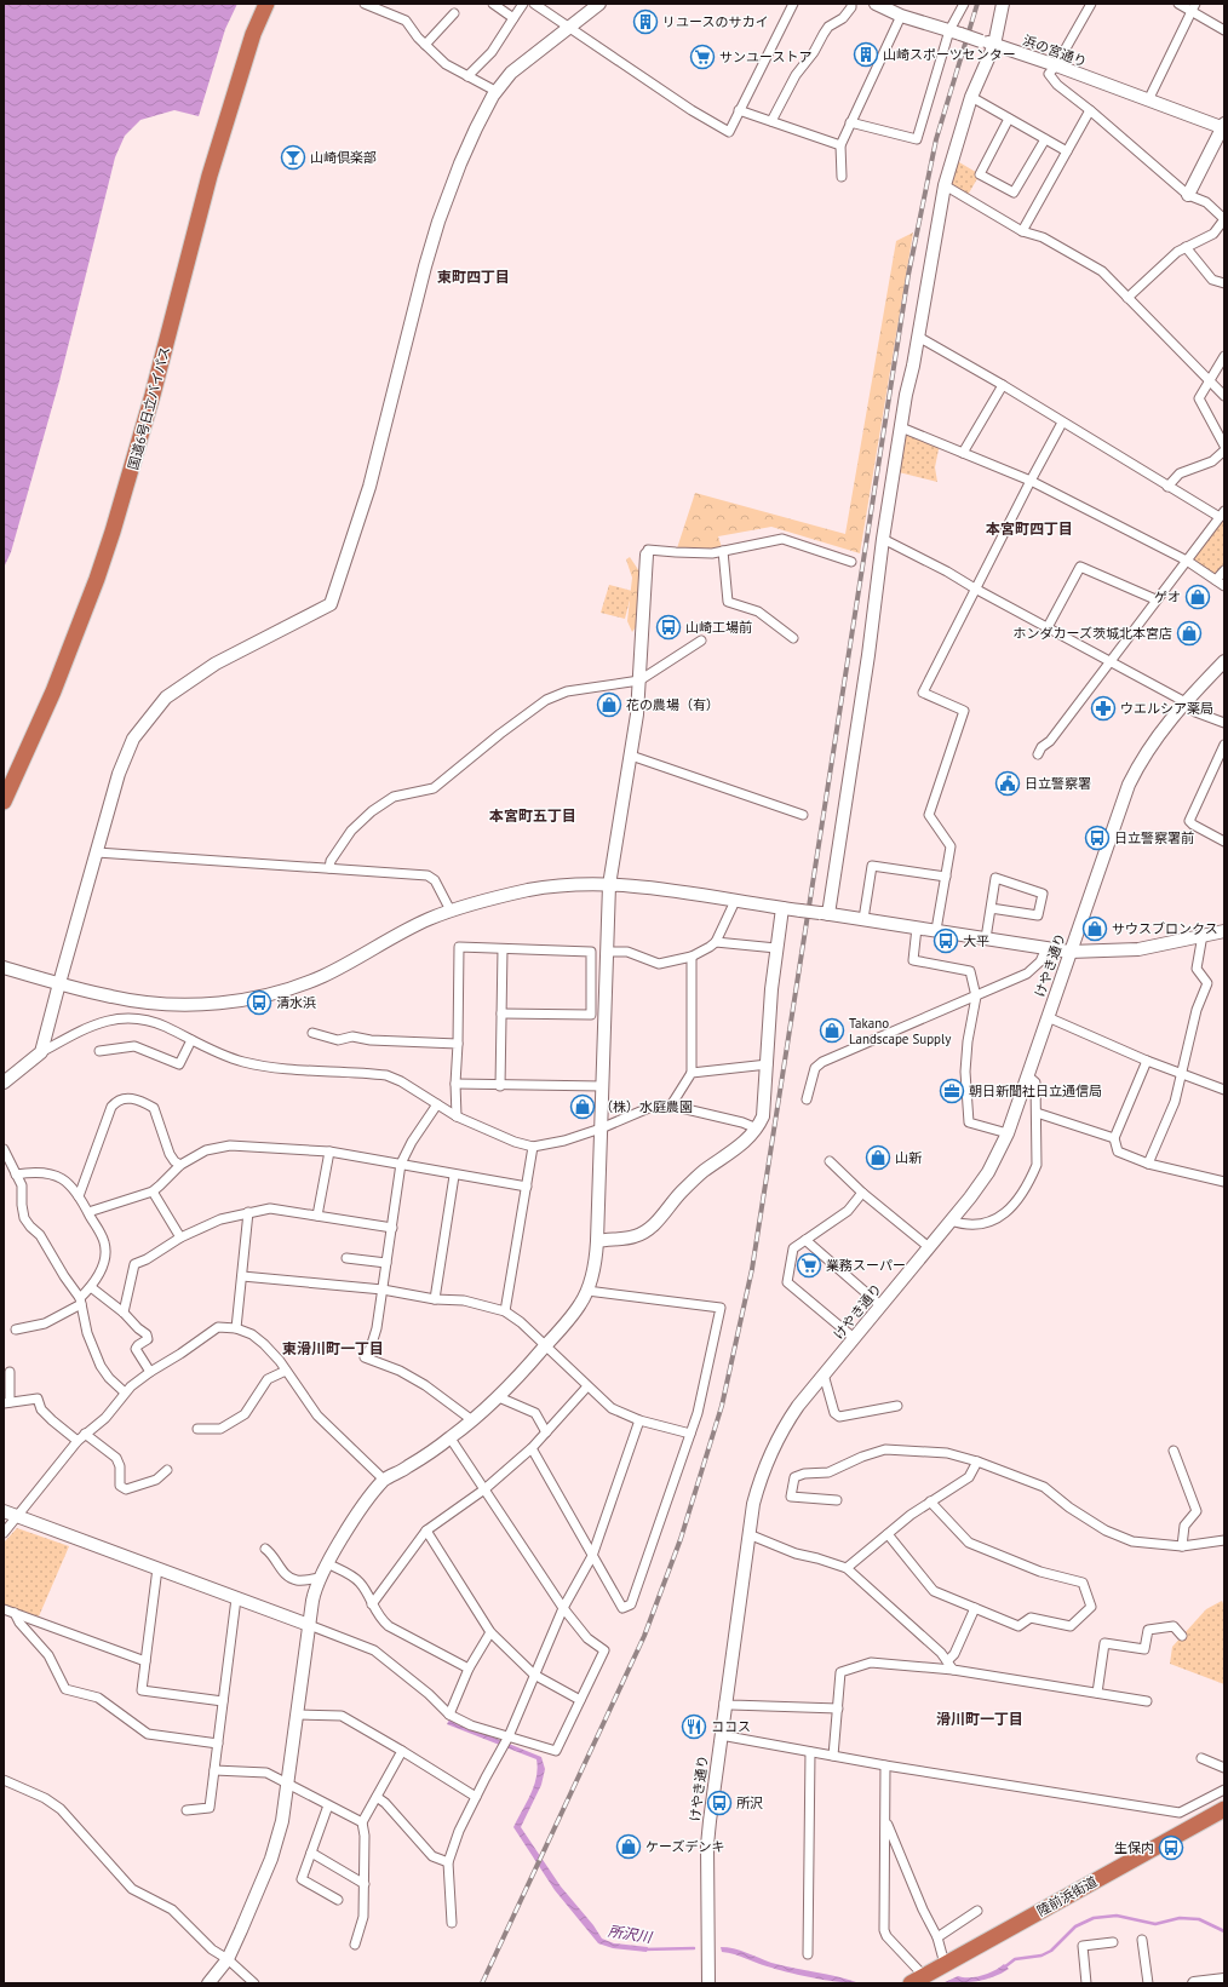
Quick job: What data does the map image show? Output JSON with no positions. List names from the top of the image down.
{
  "streets": {
    "highway": ["国道6号日立バイパス", "陸前浜街道"],
    "street": ["浜の宮通り", "けやき通り"]
  },
  "districts": [
    "東町四丁目",
    "本宮町四丁目",
    "本宮町五丁目",
    "東滑川町一丁目",
    "滑川町一丁目"
  ],
  "water": ["所沢川"],
  "places": {
    "building": ["リユースのサカイ", "山崎スポーツセンター"],
    "supermarket": ["サンユーストア", "業務スーパー"],
    "bar": ["山崎倶楽部"],
    "shop": [
      "ゲオ",
      "ホンダカーズ茨城北本宮店",
      "花の農場（有）",
      "サウスブロンクス",
      "Takano Landscape Supply",
      "（株）水庭農園",
      "山新",
      "ケーズデンキ"
    ],
    "bus stop": [
      "山崎工場前",
      "日立警察署前",
      "大平",
      "清水浜",
      "所沢",
      "生保内"
    ],
    "pharmacy": ["ウエルシア薬局"],
    "public building": ["日立警察署"],
    "office": ["朝日新聞社日立通信局"],
    "restaurant": ["ココス"]
  }
}
